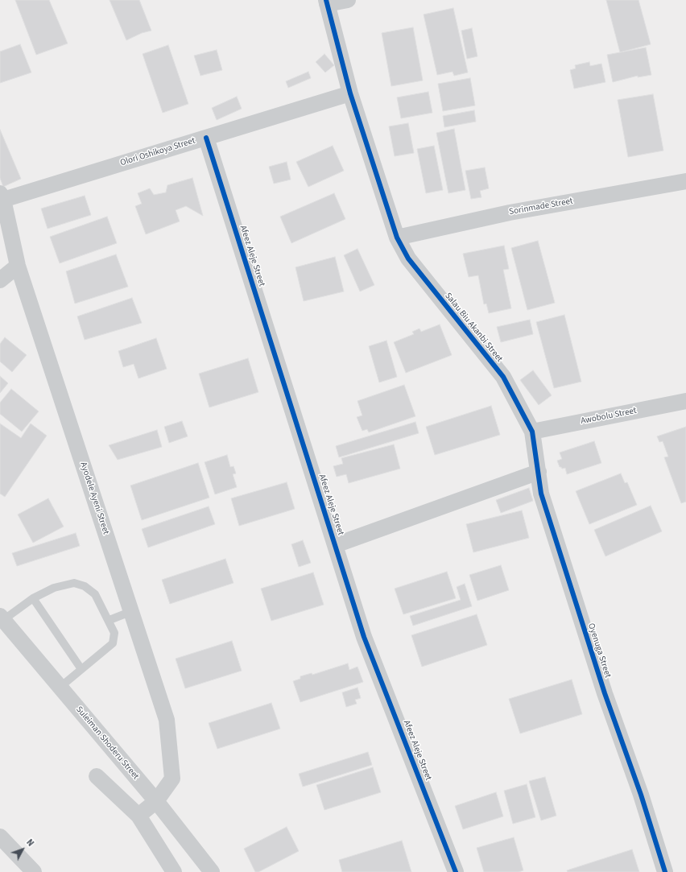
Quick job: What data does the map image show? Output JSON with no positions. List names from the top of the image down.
{
  "streets": {
    "street": [
      "Olori Oshikoya Street",
      "Sorinmade Street",
      "Afeez Aleje Street",
      "Salau Biu Akanbi Street",
      "Awobolu Street",
      "Ayodele Ayeni Street",
      "Oyenuga Street",
      "Suleiman Shoderu Street"
    ]
  },
  "crossings": [
    ["Olori Oshikoya Street", "Afeez Aleje Street"],
    ["Olori Oshikoya Street", "Salau Biu Akanbi Street"],
    ["Olori Oshikoya Street", "Ayodele Ayeni Street"],
    ["Sorinmade Street", "Salau Biu Akanbi Street"],
    ["Salau Biu Akanbi Street", "Awobolu Street"],
    ["Salau Biu Akanbi Street", "Oyenuga Street"],
    ["Awobolu Street", "Oyenuga Street"],
    ["Ayodele Ayeni Street", "Suleiman Shoderu Street"]
  ],
  "north": "top right"
}
